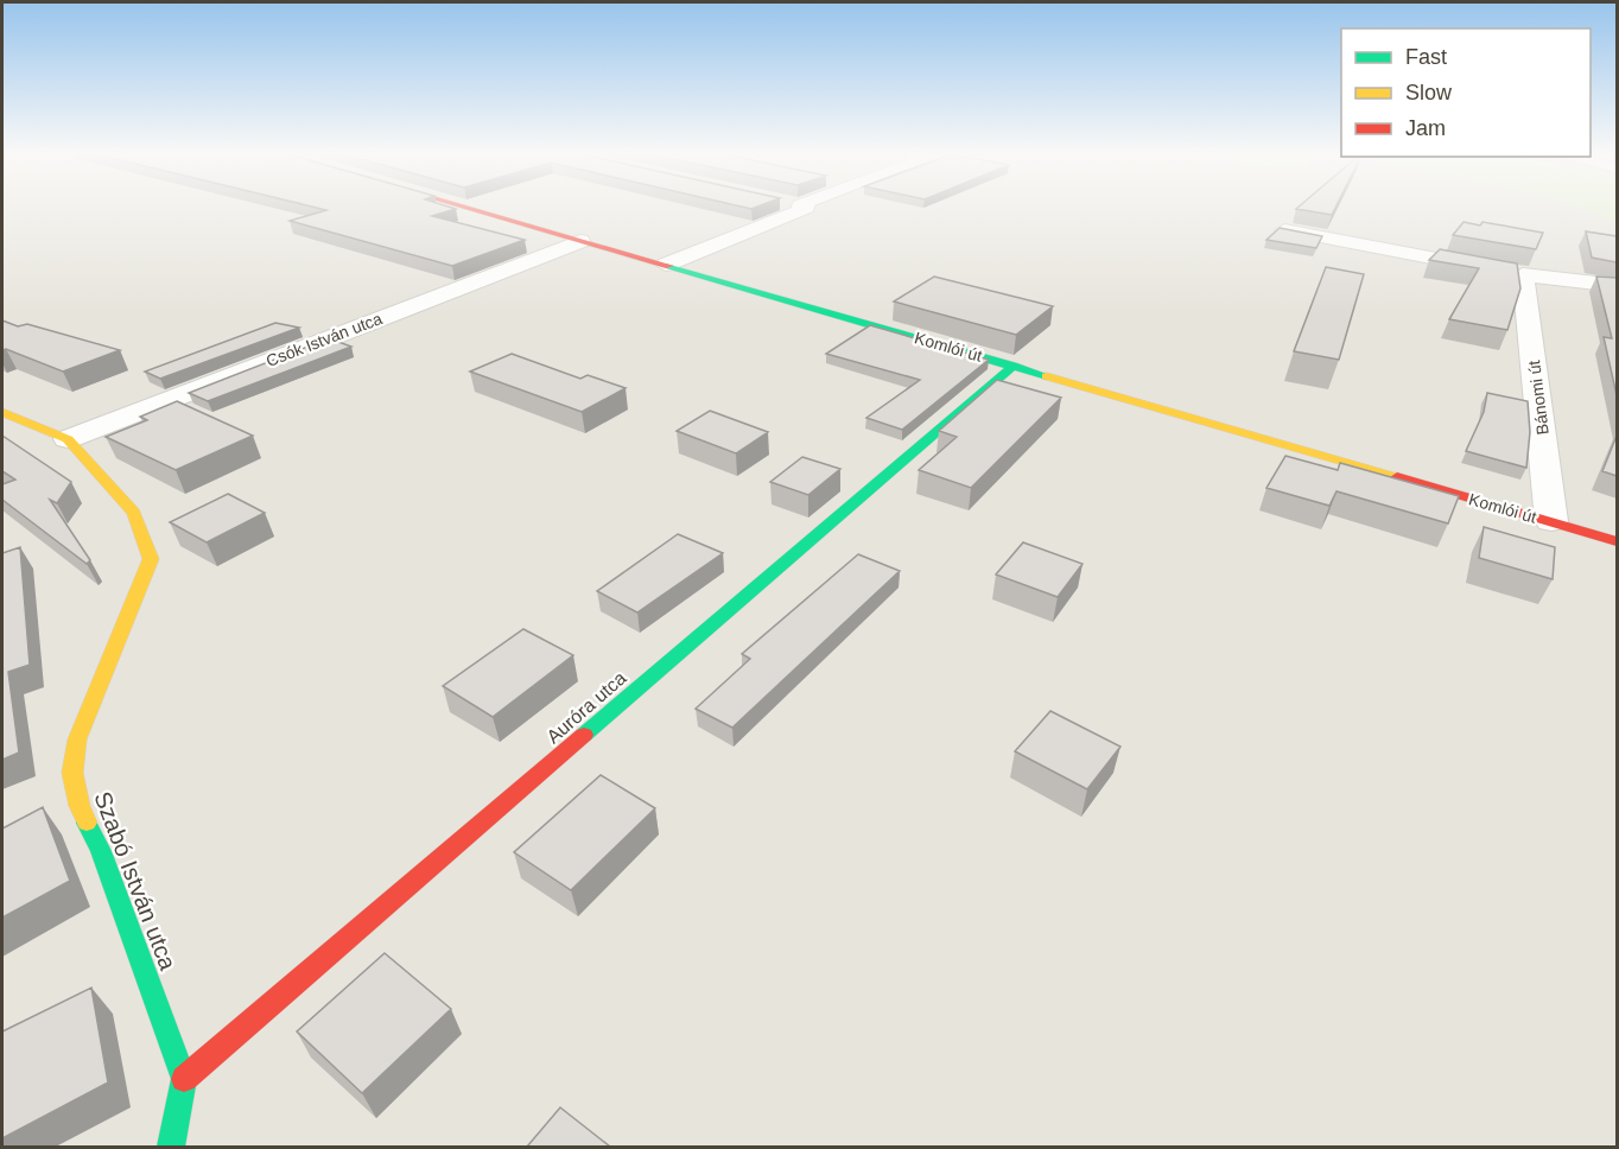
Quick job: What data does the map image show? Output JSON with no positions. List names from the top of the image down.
{
  "streets": {
    "main road": ["Komlói út", "Auróra utca", "Szabó István utca"],
    "street": ["Csók István utca", "Bánomi út"]
  },
  "crossings": [
    ["Csók István utca", "Komlói út"],
    ["Csók István utca", "Szabó István utca"],
    ["Komlói út", "Bánomi út"],
    ["Komlói út", "Auróra utca"],
    ["Auróra utca", "Szabó István utca"]
  ],
  "legend": ["Fast", "Slow", "Jam"]
}
